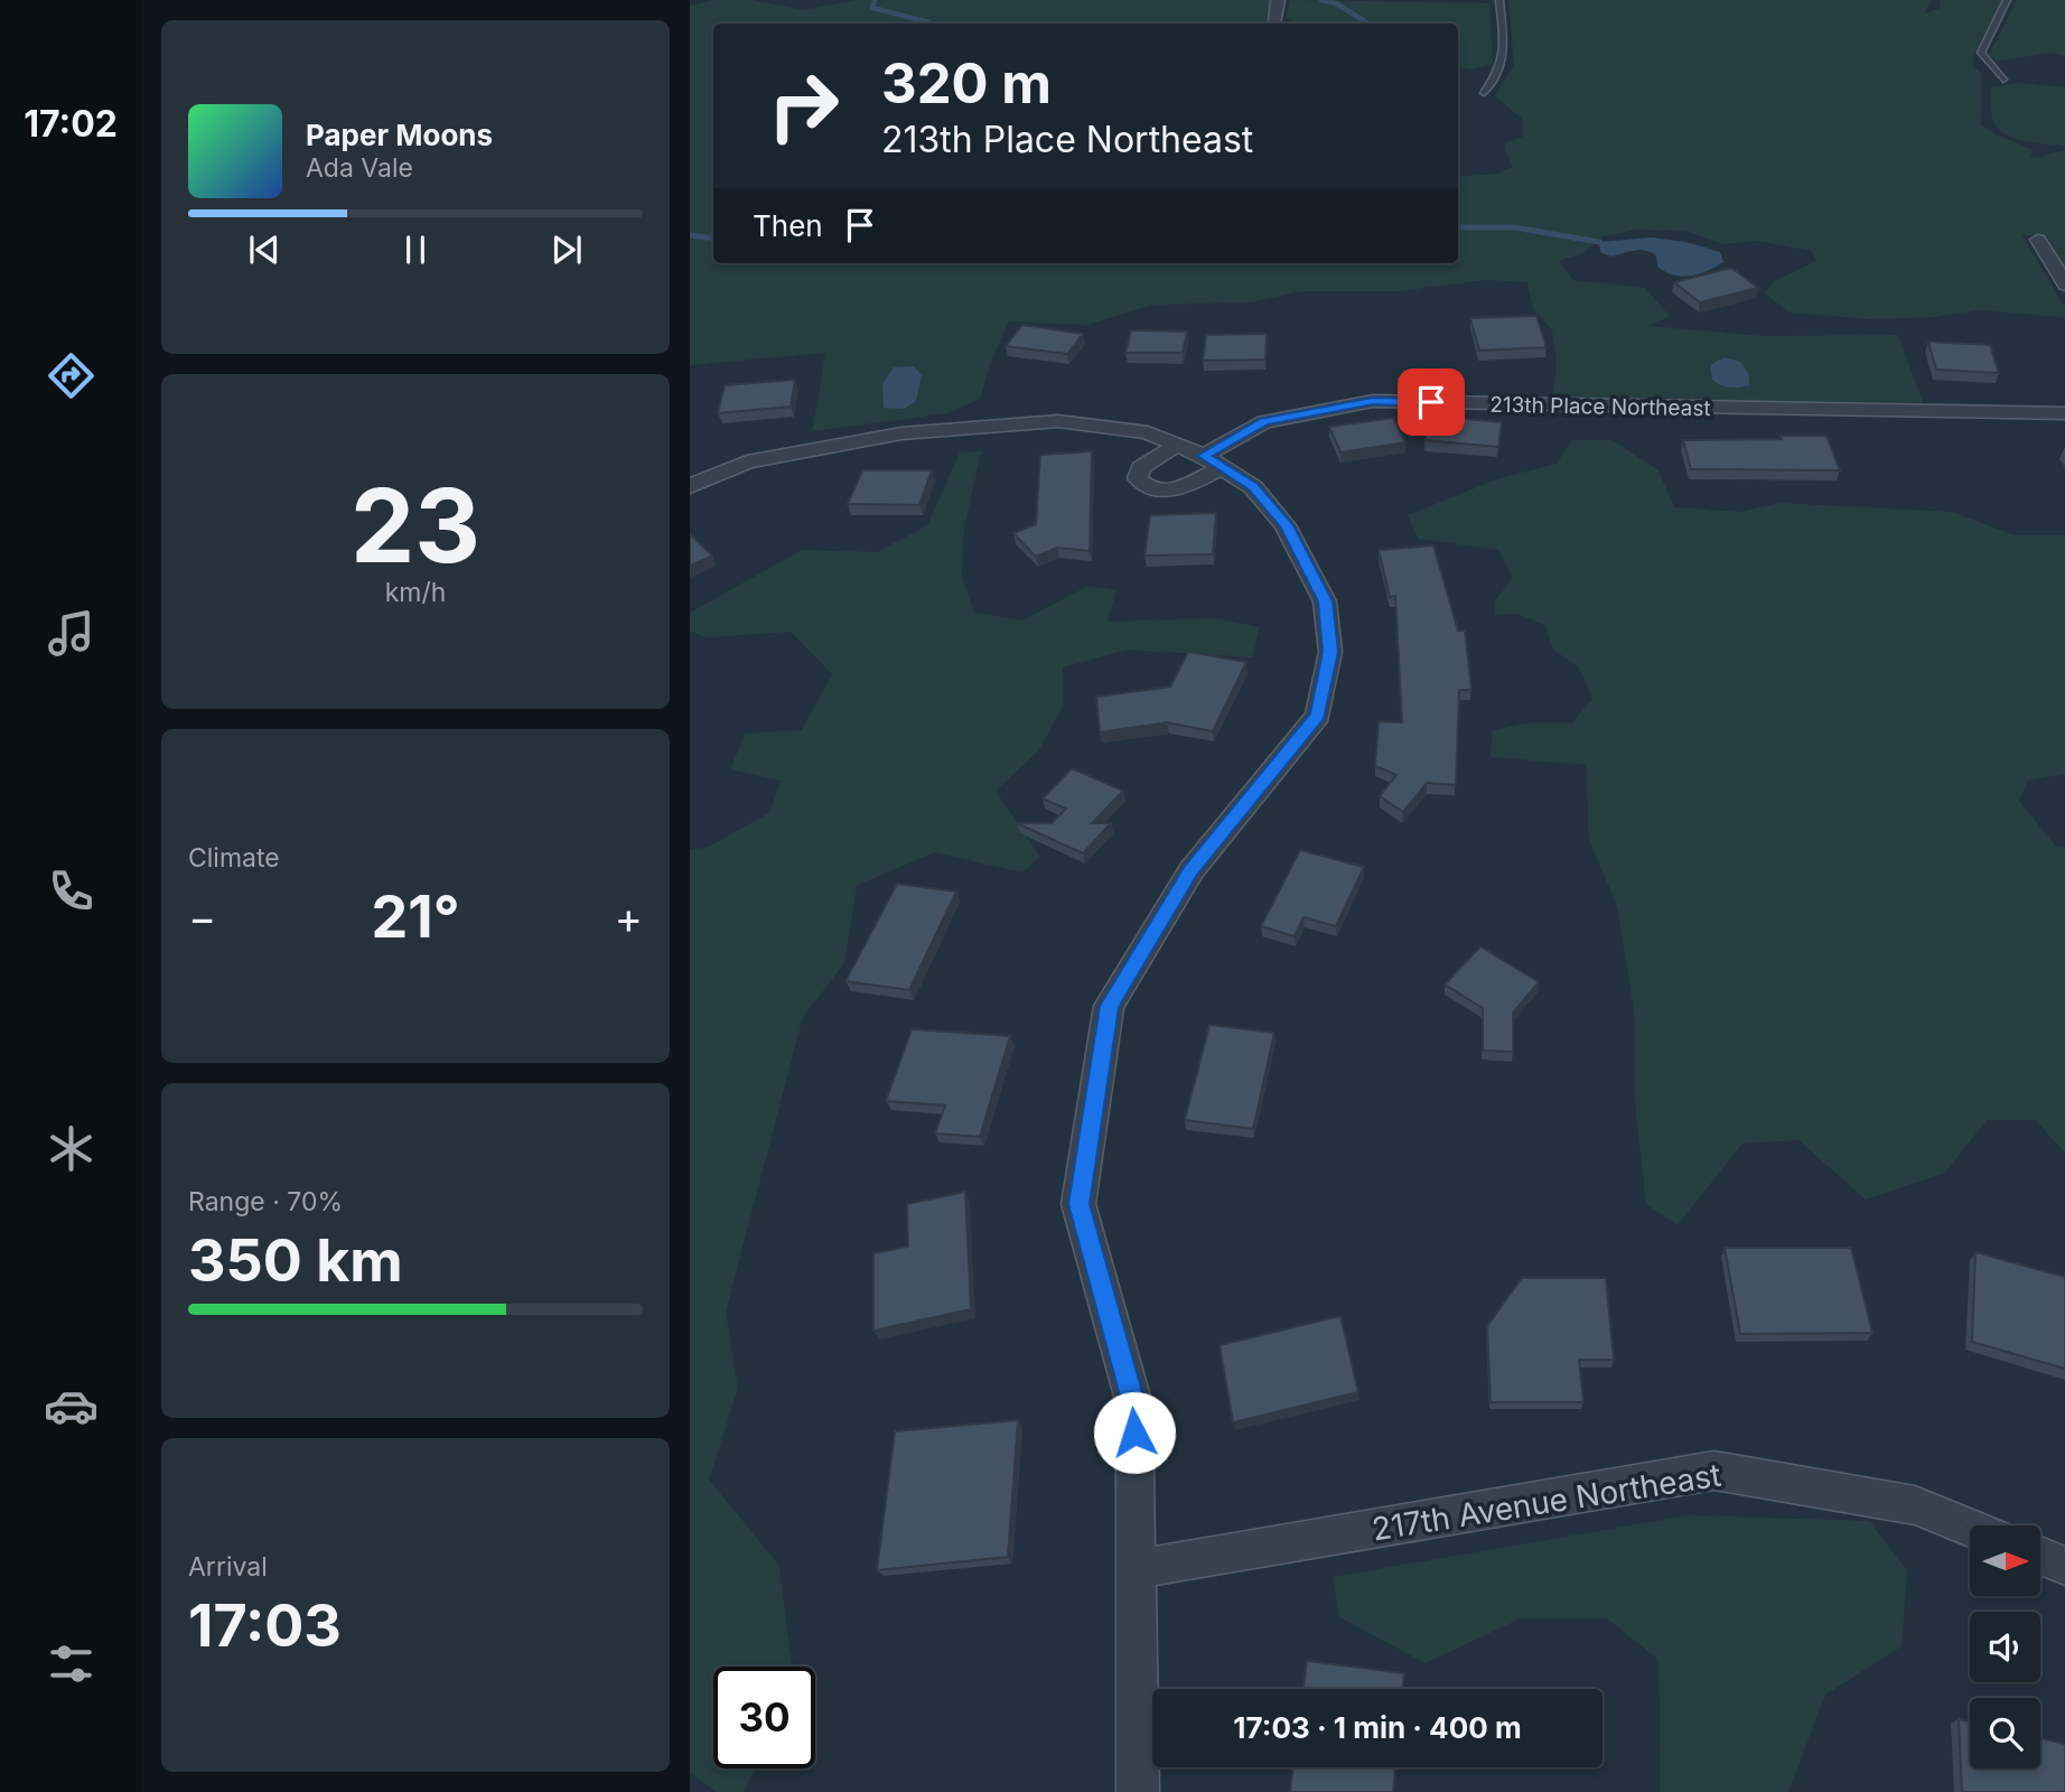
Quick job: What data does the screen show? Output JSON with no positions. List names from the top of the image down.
{
  "streets": {
    "street": ["213th Place Northeast", "217th Avenue Northeast"]
  },
  "north": "right",
  "page": {
    "tabs": "17:02",
    "turn": ["320 m", "213th Place Northeast"],
    "song": ["Paper Moons", "Ada Vale"],
    "then": "Then",
    "tile": [
      ["23", "km/h"],
      "Climate",
      ["Range · 70%", "350 km"],
      ["Arrival", "17:03"]
    ],
    "heat": ["−", "21°", "+"],
    "limit": "30",
    "trip": "17:03 · 1 min · 400 m"
  }
}
